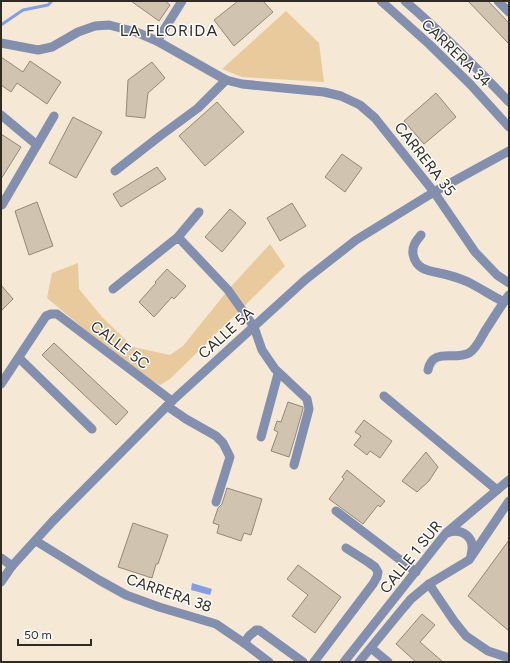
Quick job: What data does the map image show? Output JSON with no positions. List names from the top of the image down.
{
  "streets": {
    "street": [
      "CARRERA 34",
      "CARRERA 35",
      "CALLE 5A",
      "CALLE 5C",
      "CALLE 1 SUR",
      "CARRERA 38"
    ]
  },
  "crossings": [
    ["CARRERA 35", "CALLE 5A"],
    ["CALLE 5A", "CALLE 5C"],
    ["CALLE 5A", "CARRERA 38"]
  ],
  "districts": ["LA FLORIDA"],
  "scale_bar": "50 m"
}
